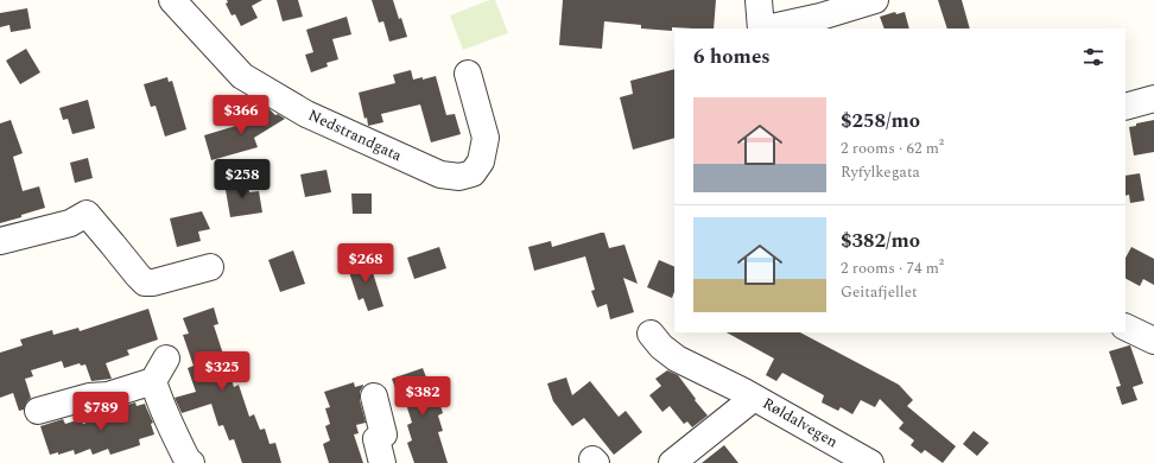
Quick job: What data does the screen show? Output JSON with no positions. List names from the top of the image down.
{
  "streets": {
    "street": ["Nedstrandgata", "Røldalvegen"]
  },
  "page": {
    "heading": "6 homes",
    "list": [
      {
        "name": "$258/mo",
        "note": "2 rooms · 62 m² · Ryfylkegata"
      },
      {
        "name": "$382/mo",
        "note": "2 rooms · 74 m² · Geitafjellet"
      }
    ],
    "price": [
      "$366",
      "$258",
      "$268",
      "$325",
      "$382",
      "$789"
    ]
  }
}
